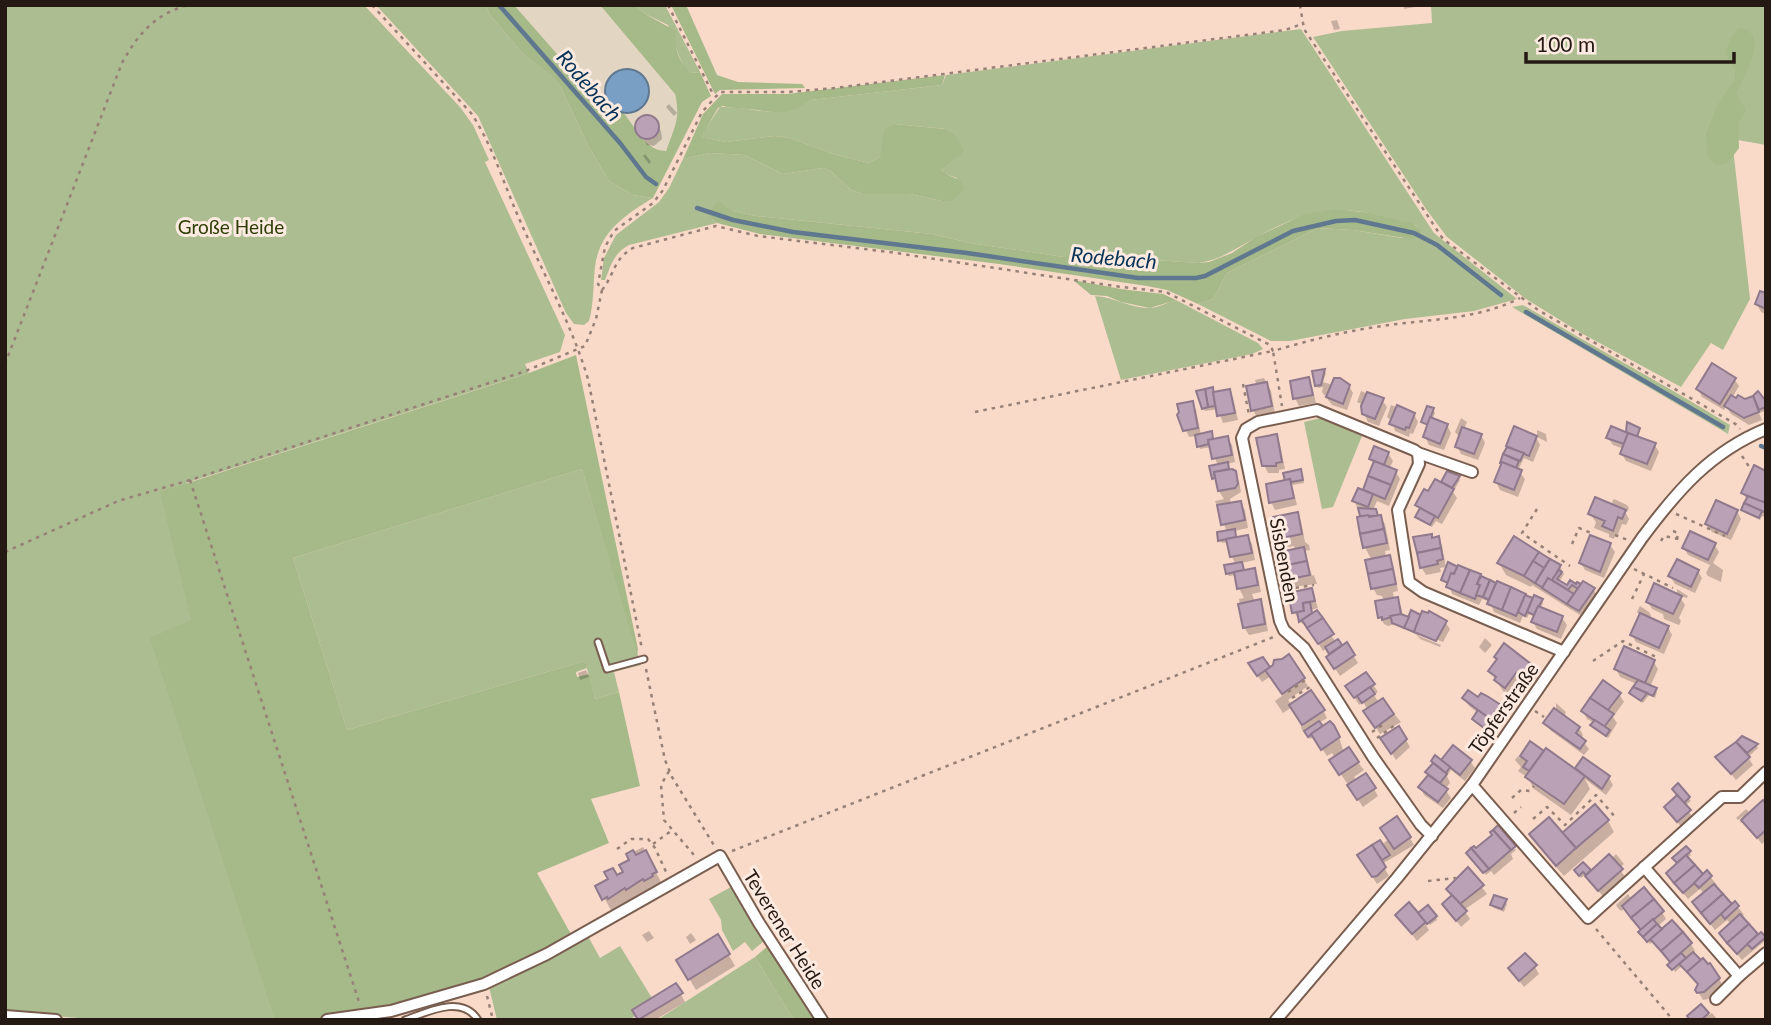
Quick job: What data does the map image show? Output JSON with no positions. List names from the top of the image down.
{
  "streets": {
    "street": ["Sisbenden", "Töpferstraße", "Teverener Heide"]
  },
  "crossings": [
    ["Sisbenden", "Töpferstraße"]
  ],
  "water": ["Rodebach"],
  "parks": ["Große Heide"],
  "scale_bar": "100 m"
}
